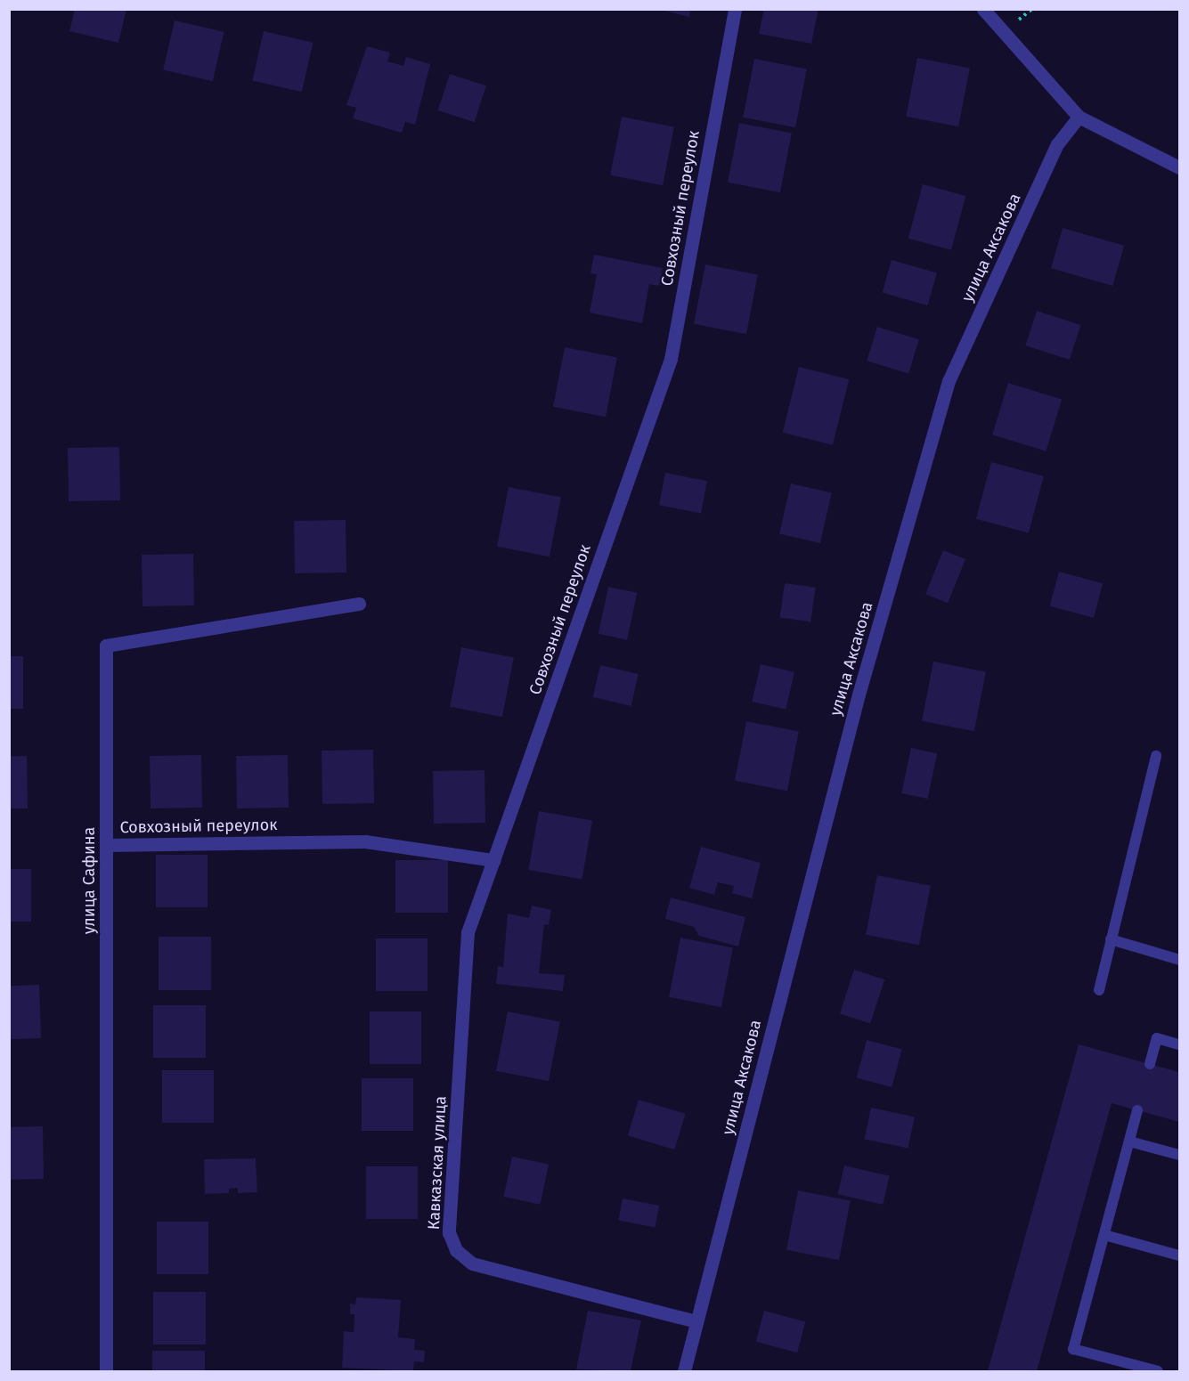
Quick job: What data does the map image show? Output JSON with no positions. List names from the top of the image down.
{
  "streets": {
    "street": [
      "Совхозный переулок",
      "улица Аксакова",
      "улица Сафина",
      "Кавказская улица"
    ]
  },
  "crossings": [
    ["Совхозный переулок", "улица Сафина"],
    ["Совхозный переулок", "Кавказская улица"],
    ["улица Аксакова", "Кавказская улица"]
  ]
}
